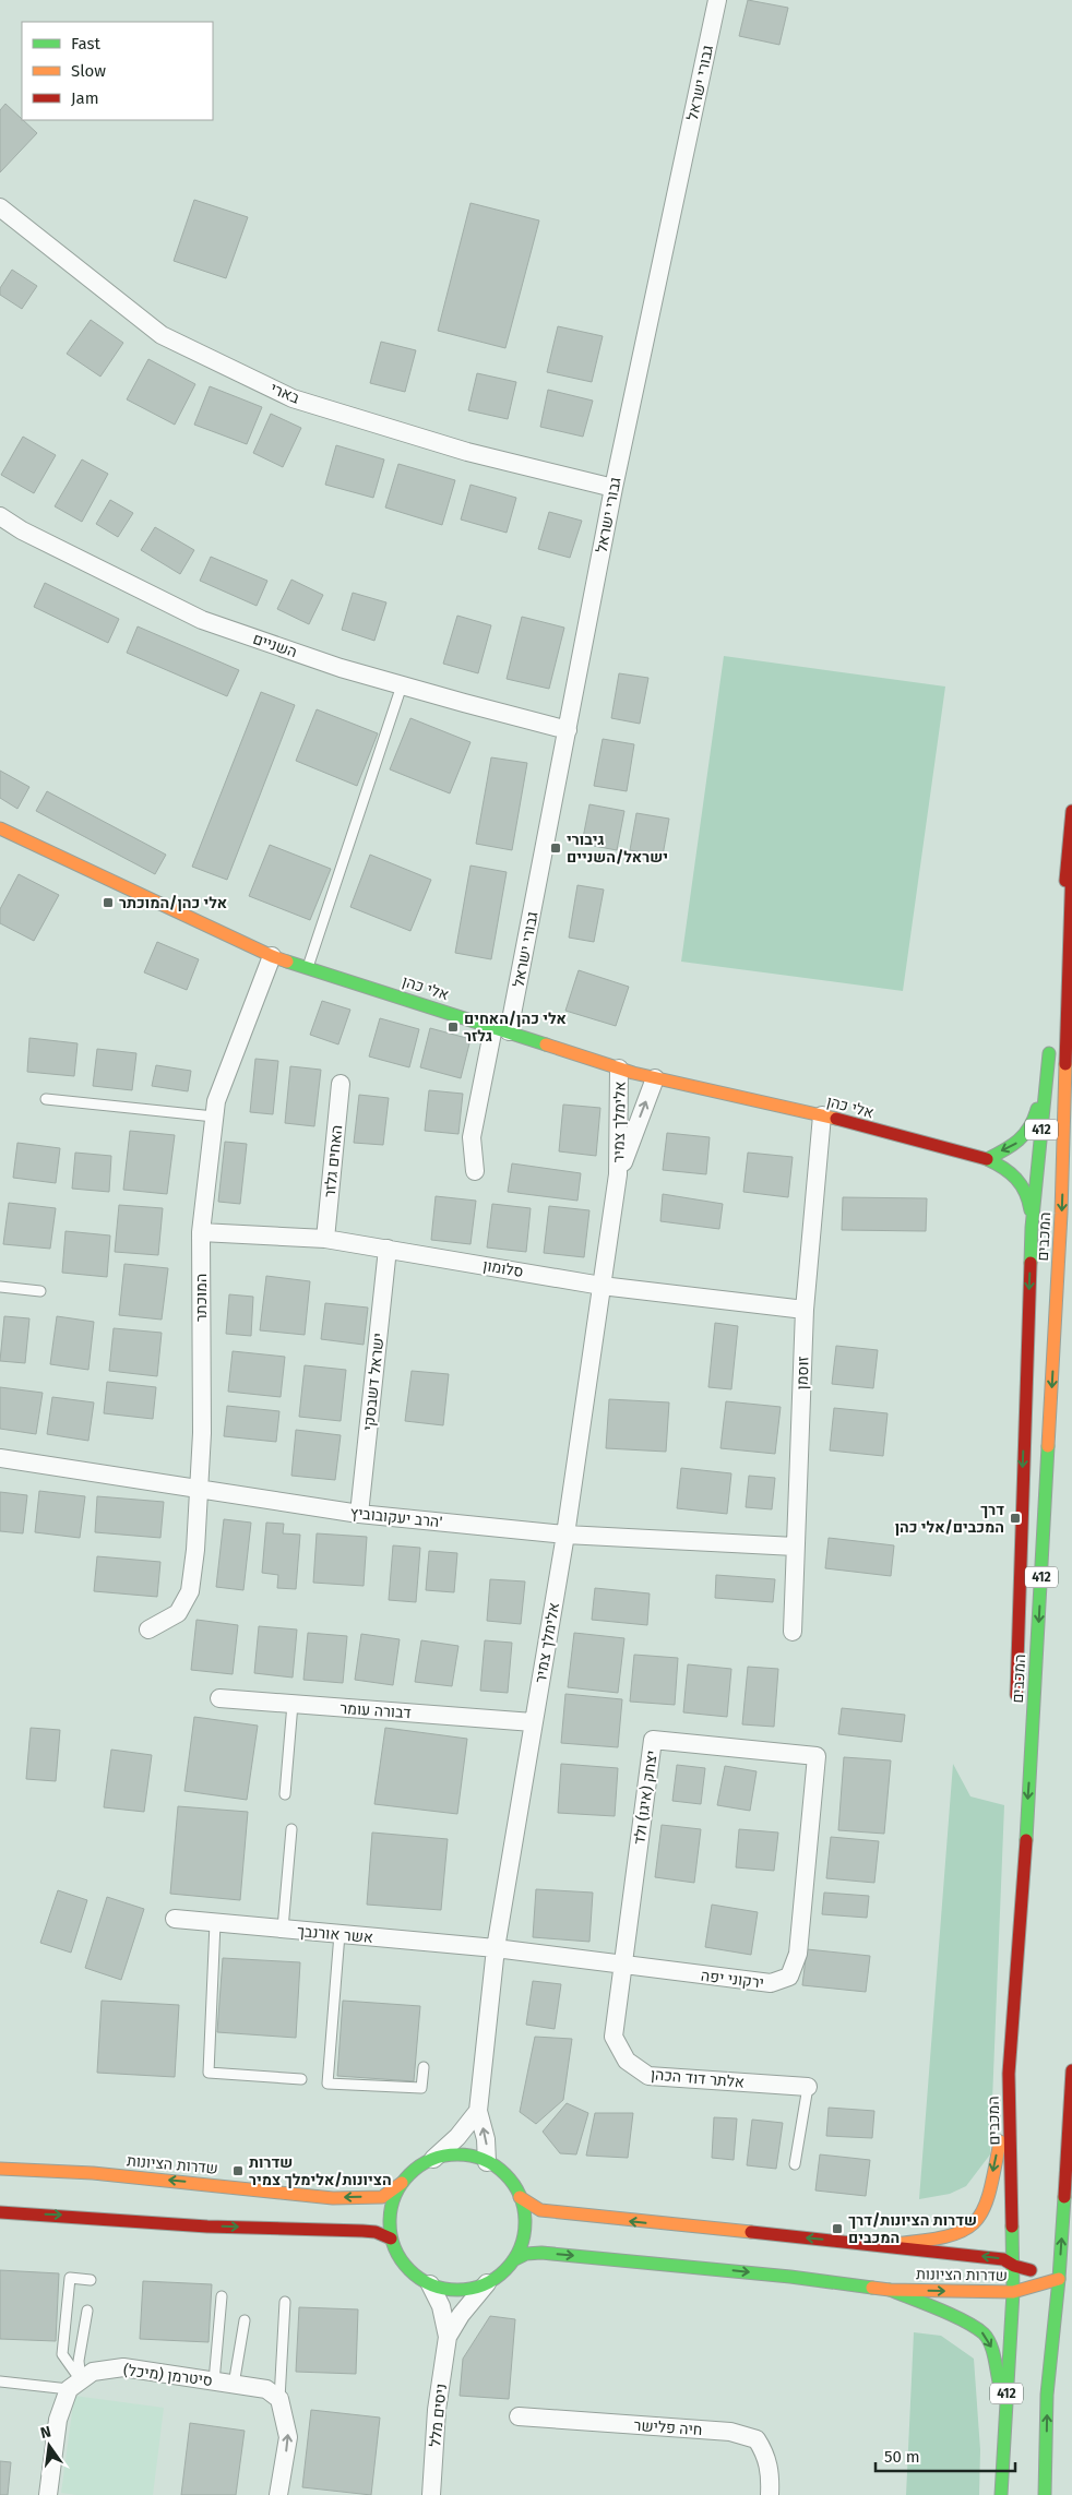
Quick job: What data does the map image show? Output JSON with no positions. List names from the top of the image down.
{
  "streets": {
    "main road": [
      "אלי כהן",
      "412",
      "המכבים",
      "שדרות הציונות"
    ],
    "street": [
      "גבורי ישראל",
      "בארי",
      "השניים",
      "אלימלך צמיר",
      "האחים גלזר",
      "סלומון",
      "המוכתר",
      "זוסמן",
      "ישראל דשבסקי",
      "הרב יעקובוביץ'",
      "דבורה עומר",
      "יצחק (איגו) ולד",
      "אשר אורנבך",
      "ירקוני יפה",
      "אלתר דוד הכהן",
      "סיטרמן (מיכל)",
      "ניסים מלל",
      "חיה פלישר"
    ]
  },
  "crossings": [
    ["גבורי ישראל", "בארי"],
    ["גבורי ישראל", "השניים"],
    ["גבורי ישראל", "אלי כהן"],
    ["אלי כהן", "אלימלך צמיר"],
    ["אלי כהן", "412"],
    ["אלי כהן", "המוכתר"],
    ["אלי כהן", "זוסמן"],
    ["אלימלך צמיר", "סלומון"],
    ["אלימלך צמיר", "הרב יעקובוביץ'"],
    ["אלימלך צמיר", "דבורה עומר"],
    ["אלימלך צמיר", "אשר אורנבך"],
    ["אלימלך צמיר", "ירקוני יפה"],
    ["אלימלך צמיר", "שדרות הציונות"],
    ["אלימלך צמיר", "ניסים מלל"],
    ["412", "המכבים"],
    ["האחים גלזר", "סלומון"],
    ["המכבים", "שדרות הציונות"],
    ["סלומון", "המוכתר"],
    ["סלומון", "זוסמן"],
    ["סלומון", "ישראל דשבסקי"],
    ["המוכתר", "הרב יעקובוביץ'"],
    ["זוסמן", "הרב יעקובוביץ'"],
    ["ישראל דשבסקי", "הרב יעקובוביץ'"],
    ["יצחק (איגו) ולד", "ירקוני יפה"],
    ["יצחק (איגו) ולד", "אלתר דוד הכהן"],
    ["אשר אורנבך", "ירקוני יפה"],
    ["ירקוני יפה", "אלתר דוד הכהן"],
    ["שדרות הציונות", "ניסים מלל"]
  ],
  "places": {
    "transit": [
      "גיבורי ישראל/השניים",
      "אלי כהן/המוכתר",
      "אלי כהן/האחים גלזר",
      "דרך המכבים/אלי כהן",
      "שדרות הציונות/אלימלך צמיר",
      "שדרות הציונות/דרך המכבים"
    ]
  },
  "legend": ["Fast", "Slow", "Jam"],
  "scale_bar": "50 m",
  "north": "top"
}
